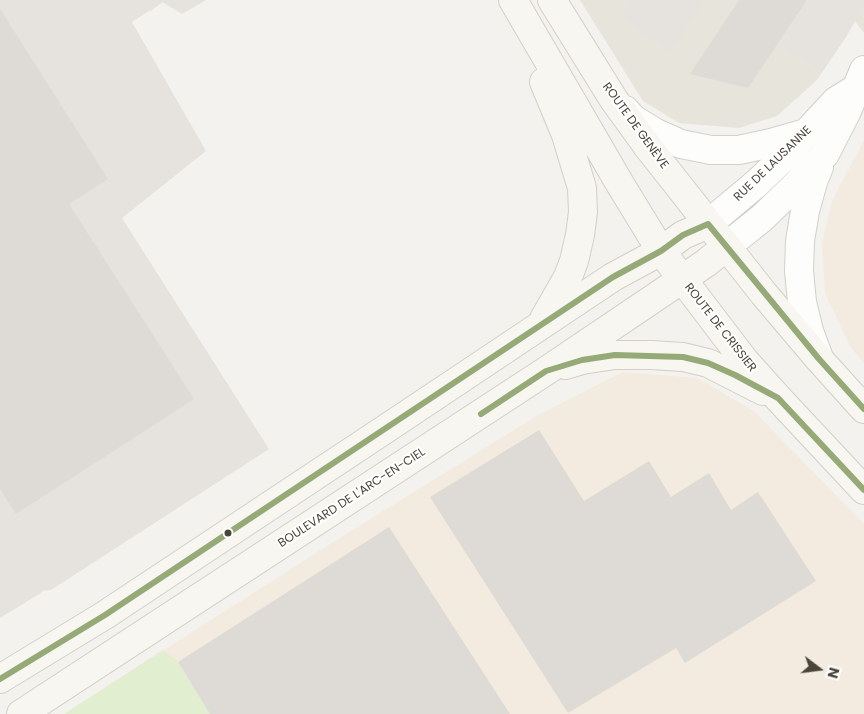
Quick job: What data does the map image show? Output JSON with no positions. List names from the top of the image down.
{
  "streets": {
    "main road": [
      "ROUTE DE GENÈVE",
      "RUE DE LAUSANNE",
      "ROUTE DE CRISSIER",
      "BOULEVARD DE L'ARC-EN-CIEL"
    ]
  },
  "crossings": [
    ["ROUTE DE GENÈVE", "RUE DE LAUSANNE"],
    ["ROUTE DE GENÈVE", "BOULEVARD DE L'ARC-EN-CIEL"],
    ["RUE DE LAUSANNE", "ROUTE DE CRISSIER"],
    ["RUE DE LAUSANNE", "BOULEVARD DE L'ARC-EN-CIEL"],
    ["ROUTE DE CRISSIER", "BOULEVARD DE L'ARC-EN-CIEL"]
  ],
  "north": "right"
}
